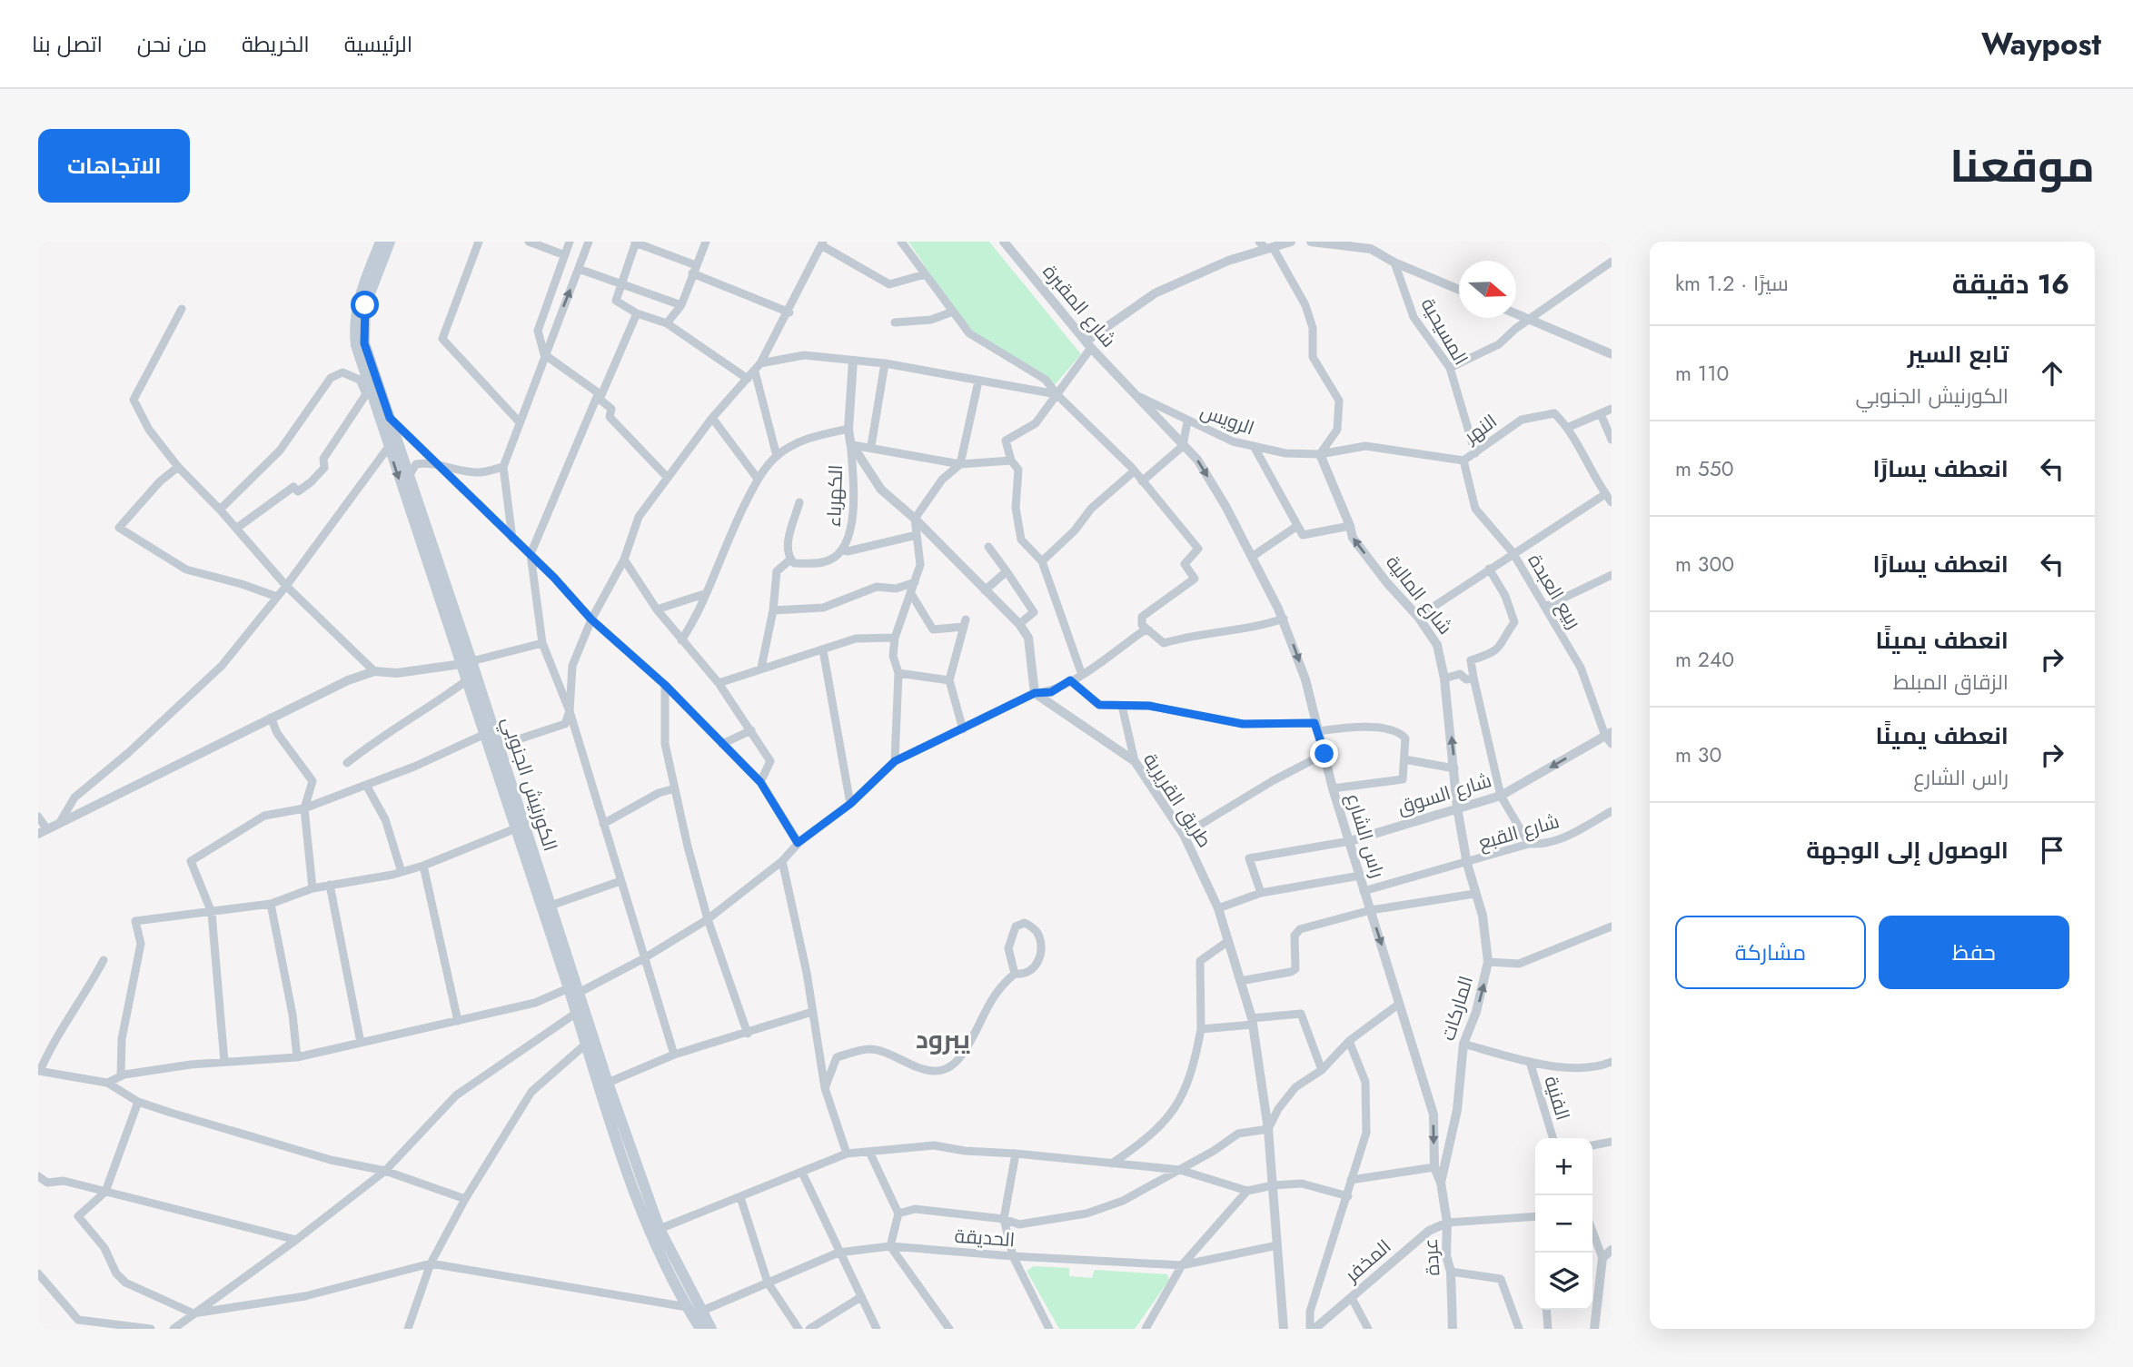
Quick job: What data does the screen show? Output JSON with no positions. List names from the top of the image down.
{
  "streets": {
    "main road": ["الكورنيش الجنوبي"],
    "street": [
      "شارع المقبرة",
      "المسيحية",
      "الرويس",
      "النهر",
      "الكهرباء",
      "ربيع العبدة",
      "شارع المالية",
      "شارع السوق",
      "طريق القريرية",
      "شارع القبع",
      "راس الشارع",
      "الماركات",
      "الفنية",
      "الحديقة",
      "عردة",
      "المخفر"
    ]
  },
  "crossings": [
    ["شارع المقبرة", "الرويس"],
    ["شارع المقبرة", "راس الشارع"],
    ["المسيحية", "النهر"],
    ["الرويس", "النهر"],
    ["الرويس", "شارع المالية"],
    ["الرويس", "راس الشارع"],
    ["النهر", "ربيع العبدة"],
    ["النهر", "شارع المالية"],
    ["ربيع العبدة", "شارع السوق"],
    ["شارع المالية", "شارع السوق"],
    ["شارع المالية", "الماركات"],
    ["الكورنيش الجنوبي", "الحديقة"],
    ["شارع السوق", "راس الشارع"],
    ["شارع السوق", "الماركات"],
    ["طريق القريرية", "الحديقة"],
    ["شارع القبع", "راس الشارع"],
    ["شارع القبع", "الماركات"],
    ["راس الشارع", "الماركات"],
    ["راس الشارع", "عردة"],
    ["الماركات", "عردة"],
    ["عردة", "المخفر"]
  ],
  "one_way": ["شارع السوق"],
  "districts": ["يبرود"],
  "north": "right",
  "page": {
    "header": "Waypost",
    "nav": [
      "الرئيسية",
      "الخريطة",
      "من نحن",
      "اتصل بنا"
    ],
    "title": "موقعنا",
    "buttons": [
      "الاتجاهات",
      ["حفظ", "مشاركة"]
    ],
    "heading": ["16 دقيقة", "سيرًا · 1.2 km"],
    "list": [
      ["تابع السير", "الكورنيش الجنوبي", "110 m"],
      ["انعطف يسارًا", "550 m"],
      ["انعطف يسارًا", "300 m"],
      ["انعطف يمينًا", "الزقاق المبلط", "240 m"],
      ["انعطف يمينًا", "راس الشارع", "30 m"],
      "الوصول إلى الوجهة"
    ],
    "map_buttons": ["+", "−"]
  }
}
